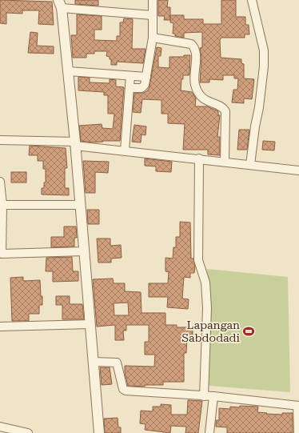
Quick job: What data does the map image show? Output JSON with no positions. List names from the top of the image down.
{
  "places": {
    "sports": ["Lapangan Sabdodadi"]
  }
}
